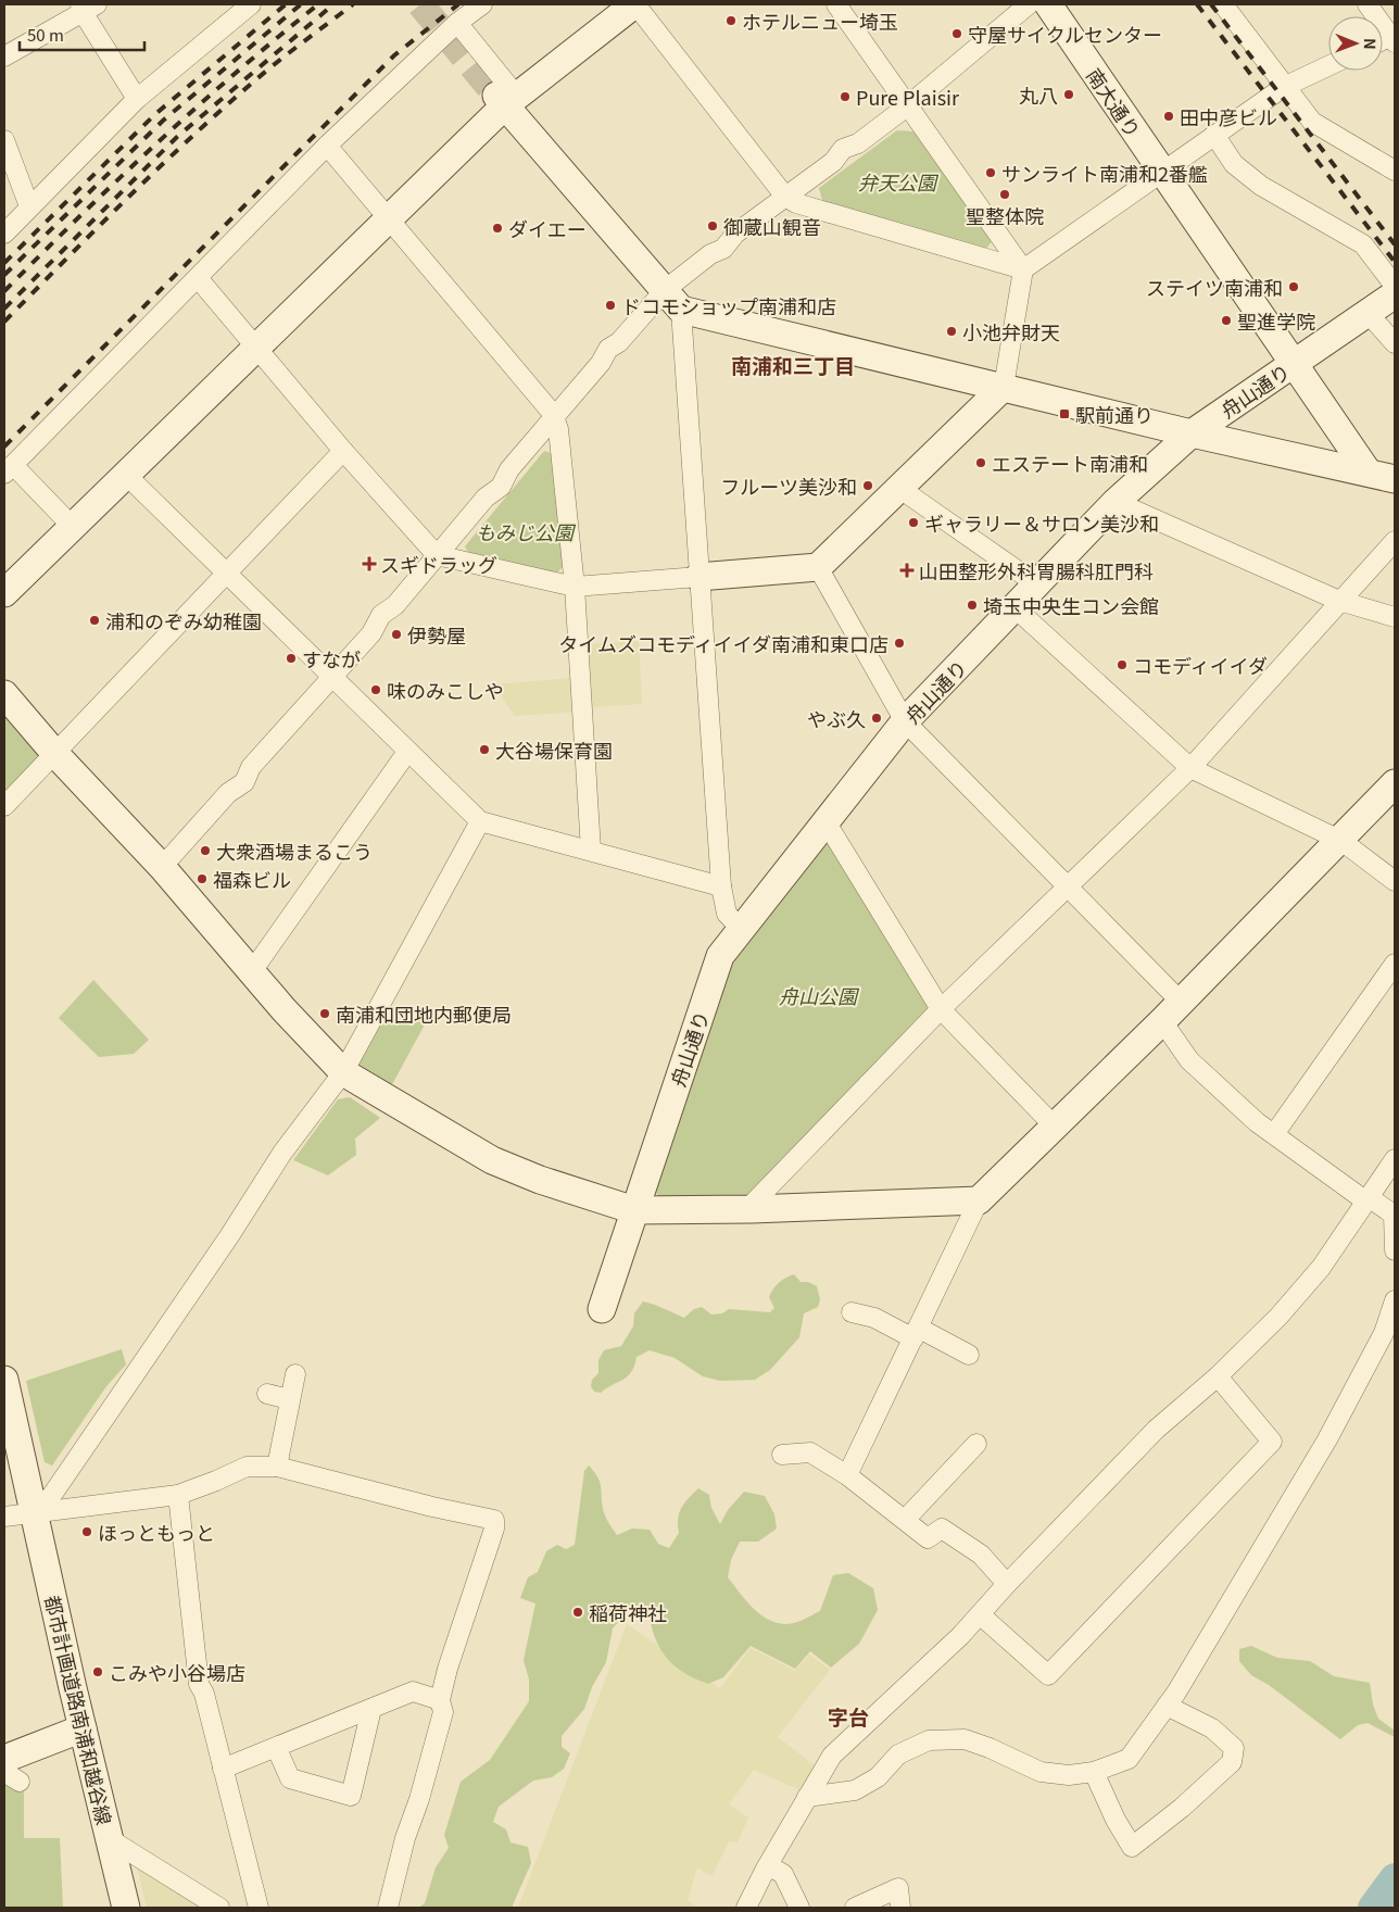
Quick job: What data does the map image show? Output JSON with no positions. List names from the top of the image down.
{
  "streets": {
    "street": ["南大通り", "舟山通り", "都市計画道路南浦和越谷線"]
  },
  "crossings": [
    ["南大通り", "舟山通り"]
  ],
  "districts": ["南浦和三丁目", "字台"],
  "parks": ["弁天公園", "もみじ公園", "舟山公園"],
  "places": {
    "other": [
      "ホテルニュー埼玉",
      "守屋サイクルセンター",
      "丸八",
      "Pure Plaisir",
      "田中彦ビル",
      "サンライト南浦和2番艦",
      "聖整体院",
      "御蔵山観音",
      "ダイエー",
      "ステイツ南浦和",
      "ドコモショップ南浦和店",
      "聖進学院",
      "小池弁財天",
      "エステート南浦和",
      "フルーツ美沙和",
      "ギャラリー＆サロン美沙和",
      "埼玉中央生コン会館",
      "浦和のぞみ幼稚園",
      "伊勢屋",
      "タイムズコモディイイダ南浦和東口店",
      "すなが",
      "コモディイイダ",
      "味のみこしや",
      "やぶ久",
      "大谷場保育園",
      "大衆酒場まるこう",
      "福森ビル",
      "南浦和団地内郵便局",
      "ほっともっと",
      "稲荷神社",
      "こみや小谷場店"
    ],
    "transit": ["駅前通り"],
    "health": ["スギドラッグ", "山田整形外科胃腸科肛門科"]
  },
  "scale_bar": "50 m",
  "north": "right"
}
